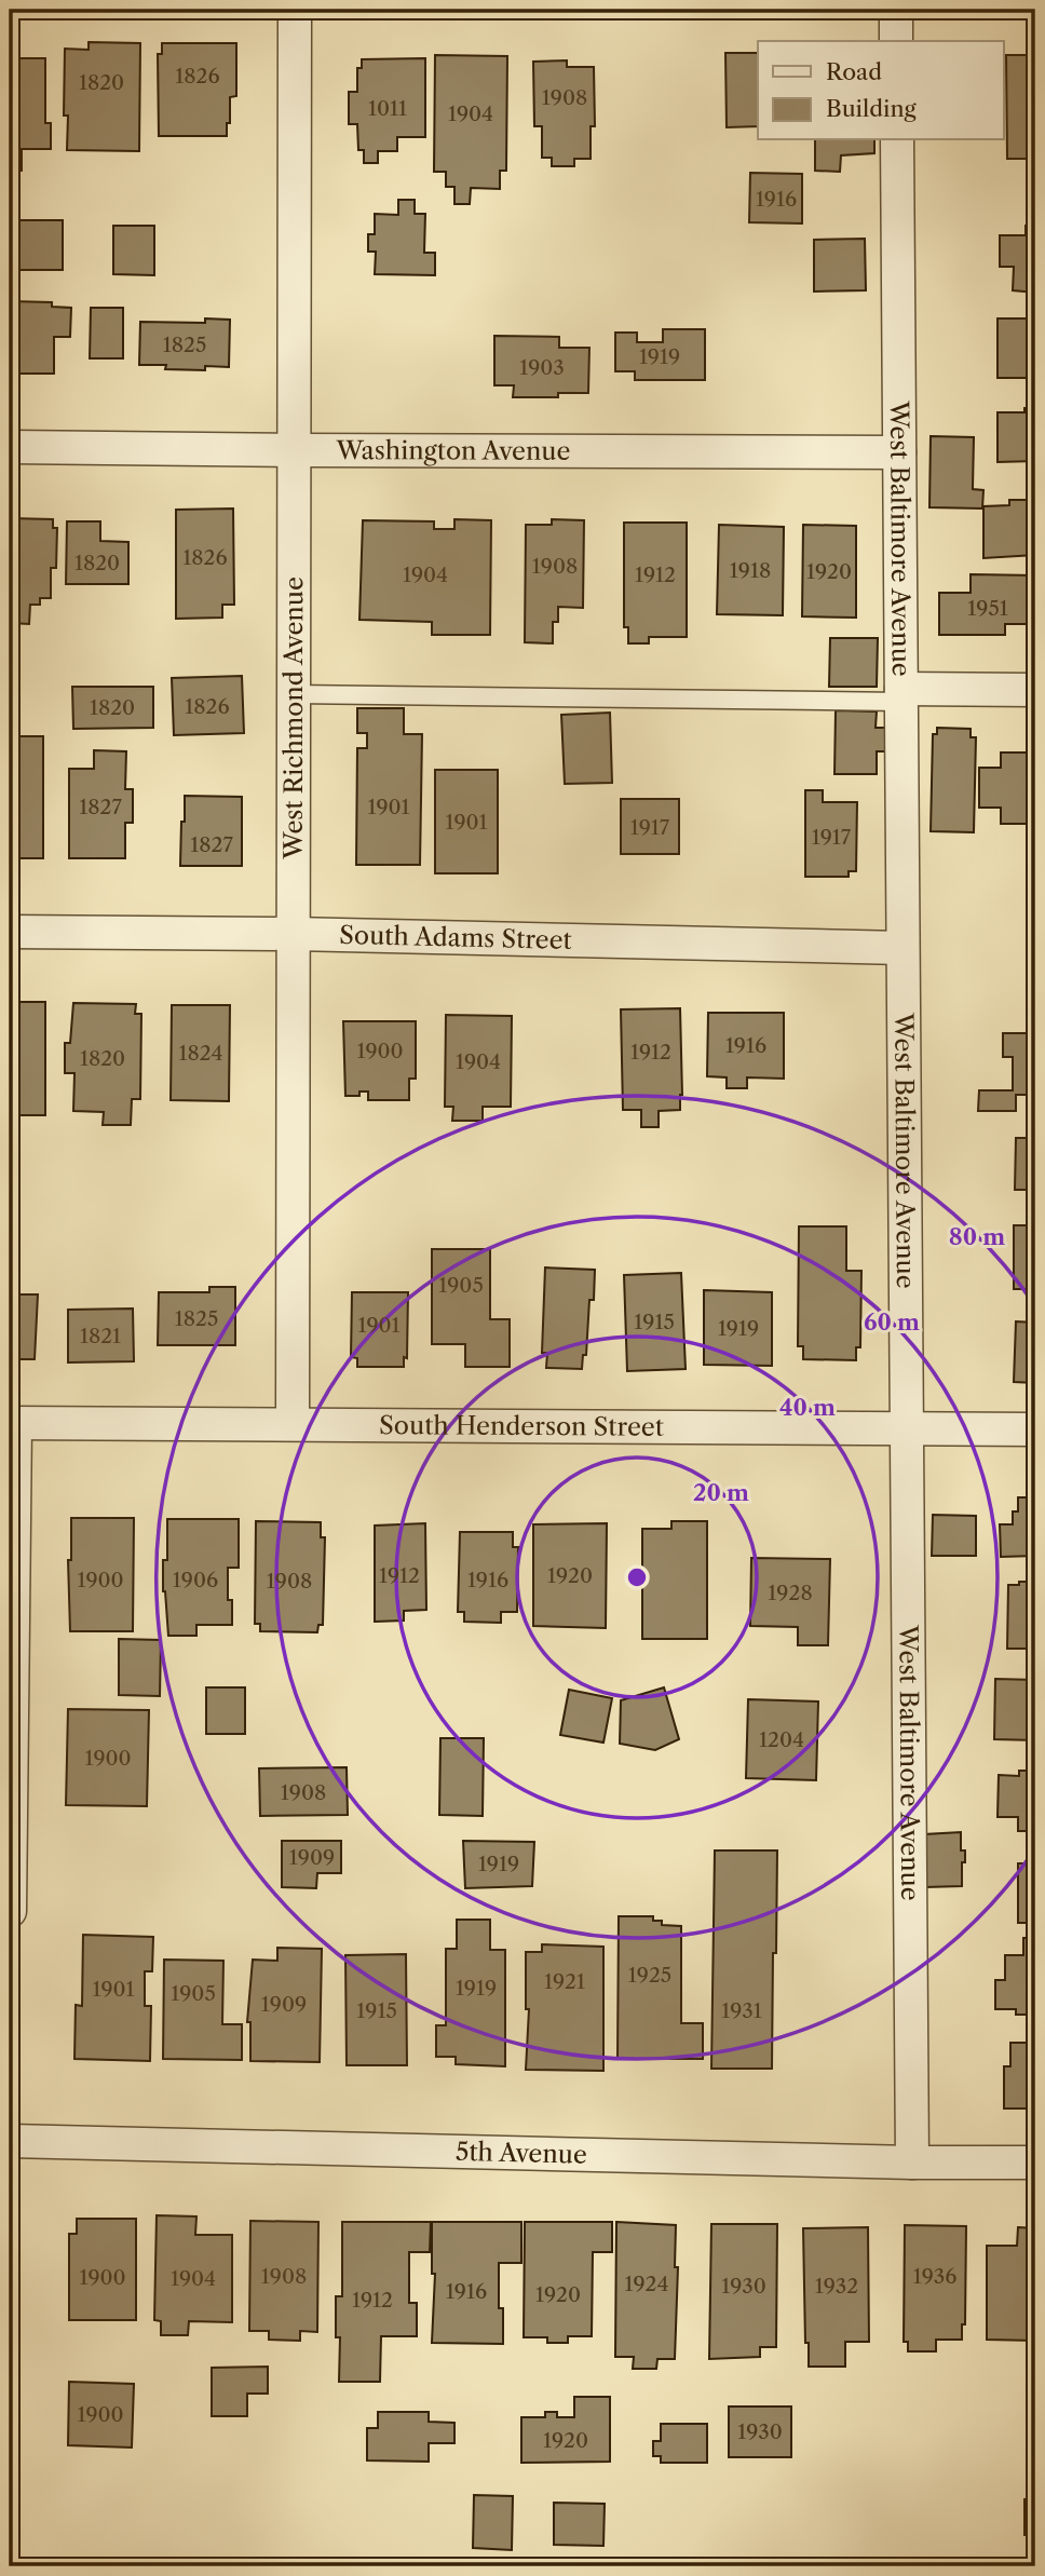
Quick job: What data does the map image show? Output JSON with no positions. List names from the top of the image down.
{
  "streets": {
    "street": [
      "Washington Avenue",
      "West Baltimore Avenue",
      "West Richmond Avenue",
      "South Adams Street",
      "South Henderson Street",
      "5th Avenue"
    ]
  },
  "crossings": [
    ["Washington Avenue", "West Baltimore Avenue"],
    ["Washington Avenue", "West Richmond Avenue"],
    ["West Baltimore Avenue", "South Adams Street"],
    ["West Baltimore Avenue", "South Henderson Street"],
    ["West Baltimore Avenue", "5th Avenue"],
    ["West Richmond Avenue", "South Adams Street"],
    ["West Richmond Avenue", "South Henderson Street"]
  ],
  "house_numbers": [
    "1826",
    "1820",
    "1908",
    "1011",
    "1904",
    "1916",
    "1825",
    "1919",
    "1903",
    "1826",
    "1820",
    "1908",
    "1918",
    "1920",
    "1904",
    "1912",
    "1951",
    "1826",
    "1820",
    "1827",
    "1901",
    "1901",
    "1917",
    "1917",
    "1827",
    "1916",
    "1900",
    "1912",
    "1824",
    "1820",
    "1904",
    "1905",
    "1825",
    "1915",
    "1901",
    "1919",
    "1821",
    "1912",
    "1920",
    "1900",
    "1906",
    "1916",
    "1908",
    "1928",
    "1204",
    "1900",
    "1908",
    "1909",
    "1919",
    "1925",
    "1921",
    "1919",
    "1901",
    "1905",
    "1909",
    "1915",
    "1931",
    "1908",
    "1936",
    "1900",
    "1904",
    "1924",
    "1930",
    "1932",
    "1916",
    "1920",
    "1912",
    "1900",
    "1930",
    "1920"
  ],
  "legend": ["Road", "Building"],
  "rings": [
    "80 m",
    "60 m",
    "40 m",
    "20 m"
  ]
}
